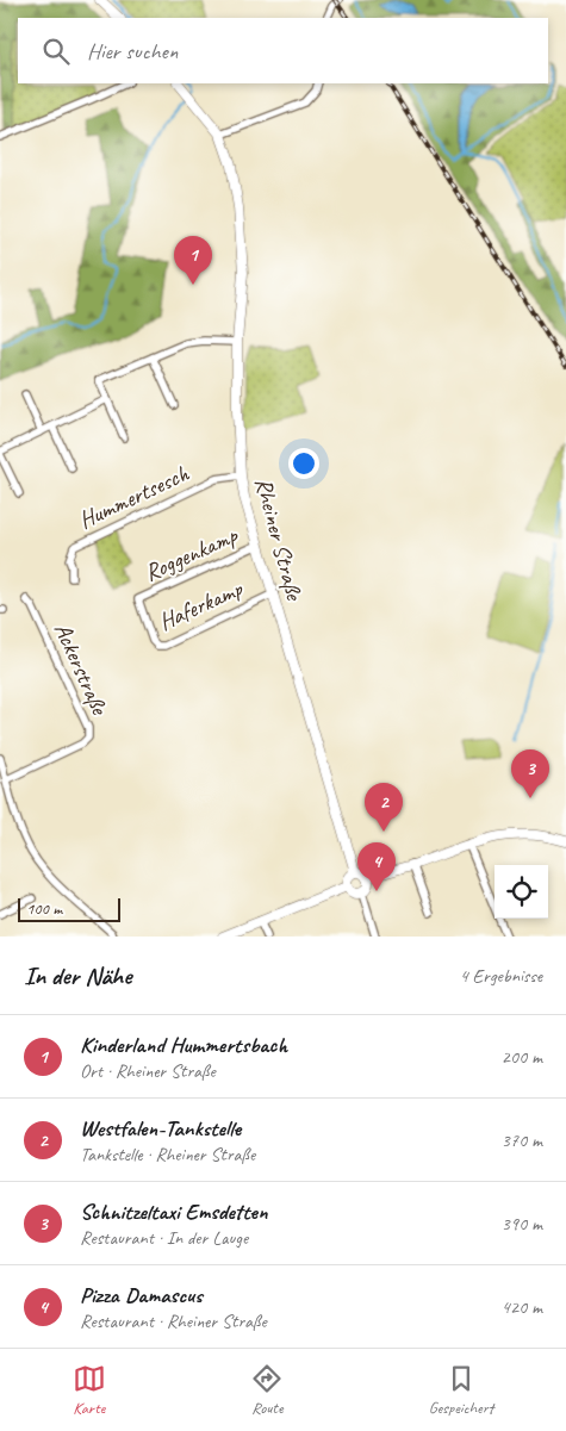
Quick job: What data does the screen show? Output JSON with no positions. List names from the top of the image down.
{
  "streets": {
    "street": [
      "Hummertsesch",
      "Rheiner Straße",
      "Roggenkamp",
      "Haferkamp",
      "Ackerstraße"
    ]
  },
  "crossings": [
    ["Hummertsesch", "Rheiner Straße"],
    ["Rheiner Straße", "Roggenkamp"],
    ["Rheiner Straße", "Haferkamp"],
    ["Roggenkamp", "Haferkamp"]
  ],
  "scale_bar": "100 m",
  "page": {
    "search": "Hier suchen",
    "pins": [
      "1",
      "3",
      "2",
      "4"
    ],
    "scale": "100 m",
    "heading": ["In der Nähe", "4 Ergebnisse"],
    "list": [
      {
        "mark": "1",
        "name": "Kinderland Hummertsbach",
        "note": "Ort · Rheiner Straße",
        "value": "200 m"
      },
      {
        "mark": "2",
        "name": "Westfalen-Tankstelle",
        "note": "Tankstelle · Rheiner Straße",
        "value": "370 m"
      },
      {
        "mark": "3",
        "name": "Schnitzeltaxi Emsdetten",
        "note": "Restaurant · In der Lauge",
        "value": "390 m"
      },
      {
        "mark": "4",
        "name": "Pizza Damascus",
        "note": "Restaurant · Rheiner Straße",
        "value": "420 m"
      }
    ],
    "nav": ["Karte", "Route", "Gespeichert"]
  }
}
